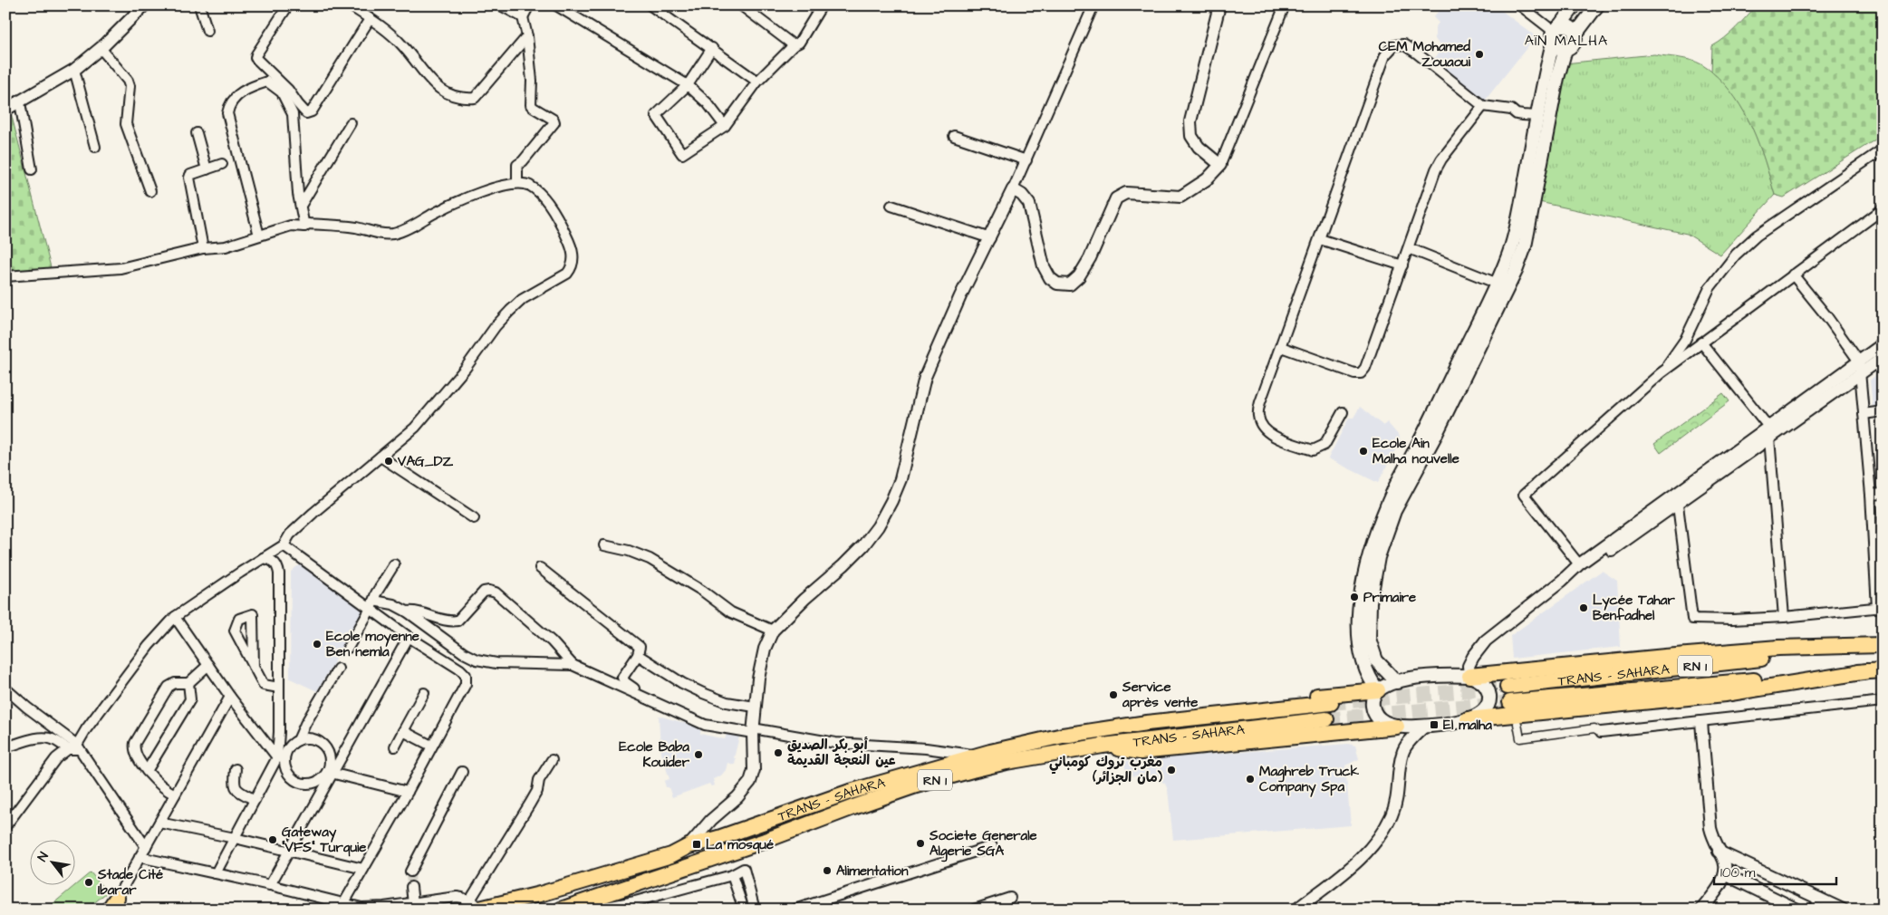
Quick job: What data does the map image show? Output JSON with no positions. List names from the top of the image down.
{
  "streets": {
    "highway": ["RN 1", "TRANS - SAHARA"]
  },
  "districts": ["AÏN MALHA"],
  "places": {
    "other": [
      "CEM Mohamed Zouaoui",
      "Ecole Ain Malha nouvelle",
      "VAG_DZ",
      "Primaire",
      "Lycée Tahar Benfadhel",
      "Ecole moyenne Ben nemla",
      "Service après vente",
      "أبو بكر الصديق عين النعجة القديمة",
      "Ecole Baba Kouider",
      "مغرب تروك كومباني (مان الجزائر)",
      "Maghreb Truck Company Spa",
      "Gateway \"VFS\" Turquie",
      "Societe Generale Algerie SGA",
      "Alimentation",
      "Stade Cité Ibarar"
    ],
    "transit": ["El malha", "La mosqué"]
  },
  "scale_bar": "100 m",
  "north": "top left"
}
